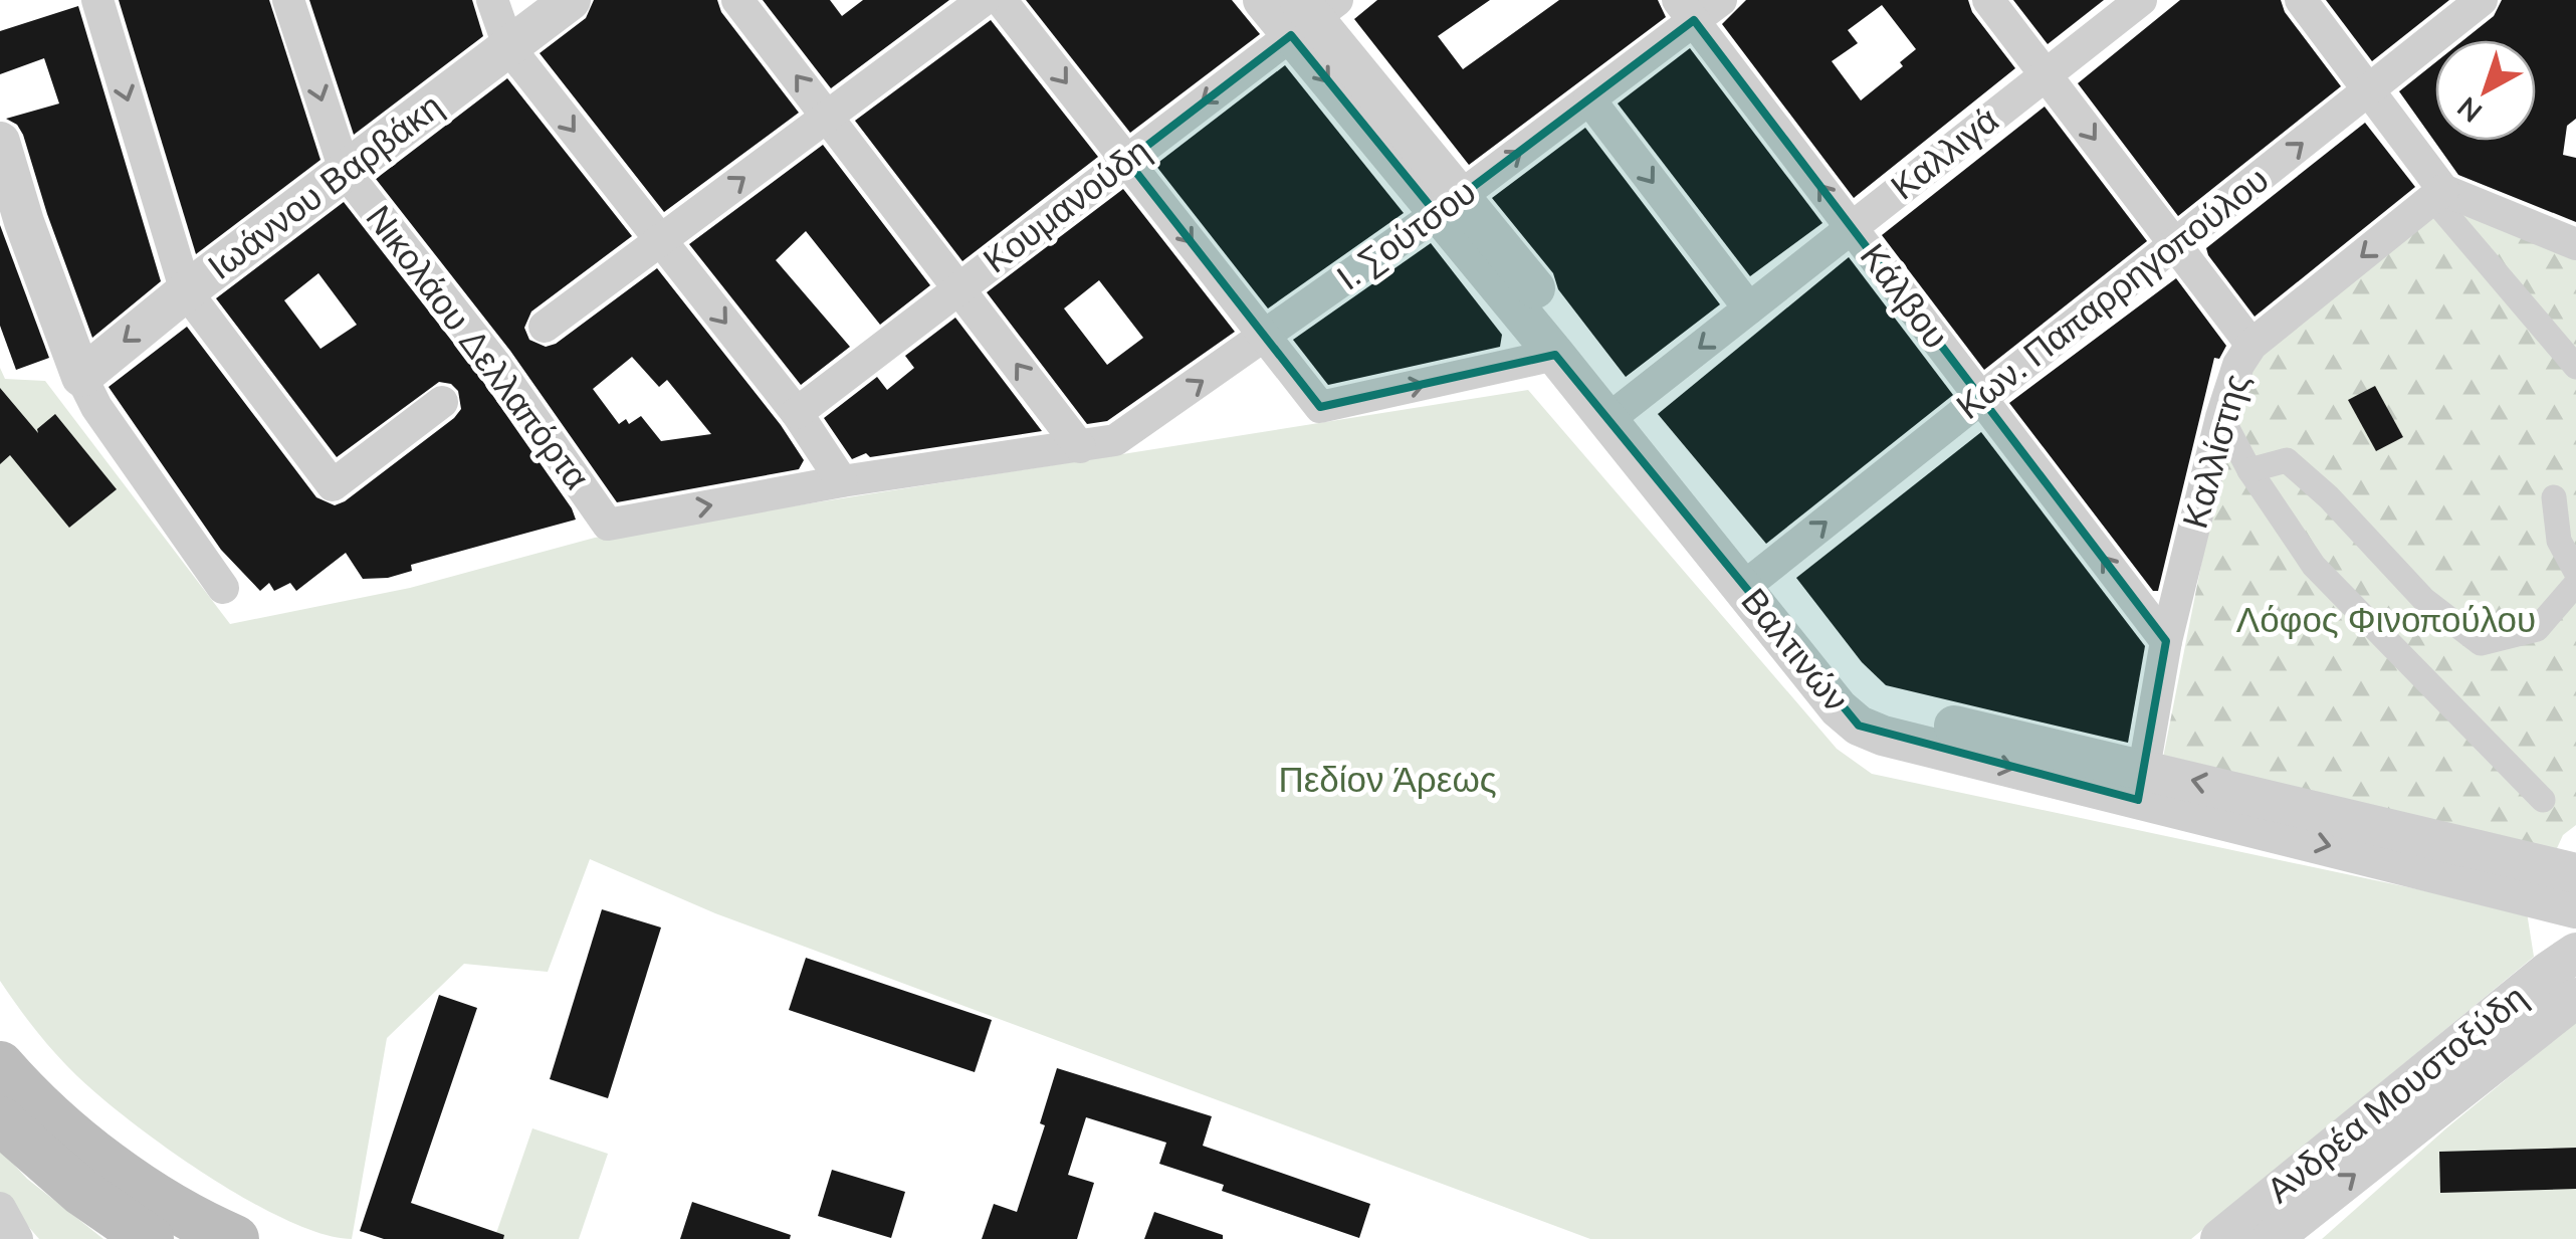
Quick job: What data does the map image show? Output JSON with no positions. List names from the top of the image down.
{
  "streets": {
    "street": [
      "Καλλιγά",
      "Ιωάννου Βαρβάκη",
      "Κουμανούδη",
      "Ι. Σούτσου",
      "Κων. Παπαρρηγοπούλου",
      "Κάλβου",
      "Νικολάου Δελλαπόρτα",
      "Καλλίστης",
      "Βαλτινών",
      "Ανδρέα Μουστοξύδη"
    ]
  },
  "crossings": [
    ["Καλλιγά", "Κάλβου"],
    ["Καλλιγά", "Βαλτινών"],
    ["Ιωάννου Βαρβάκη", "Νικολάου Δελλαπόρτα"],
    ["Κουμανούδη", "Βαλτινών"],
    ["Ι. Σούτσου", "Κάλβου"],
    ["Ι. Σούτσου", "Νικολάου Δελλαπόρτα"],
    ["Ι. Σούτσου", "Βαλτινών"],
    ["Κων. Παπαρρηγοπούλου", "Κάλβου"],
    ["Κων. Παπαρρηγοπούλου", "Βαλτινών"],
    ["Κάλβου", "Καλλίστης"],
    ["Καλλίστης", "Βαλτινών"]
  ],
  "one_way": ["Κουμανούδη", "Ι. Σούτσου", "Κων. Παπαρρηγοπούλου"],
  "parks": ["Λόφος Φινοπούλου", "Πεδίον Άρεως"],
  "north": "bottom left"
}
